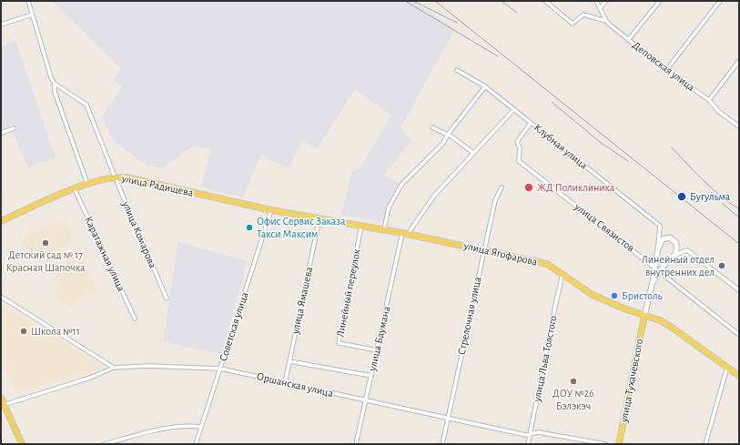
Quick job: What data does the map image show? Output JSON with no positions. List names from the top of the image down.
{
  "streets": {
    "main road": ["улица Радищева", "улица Ягофарова", "улица Тухачевского"],
    "street": [
      "Деповская улица",
      "Клубная улица",
      "улица Связистов",
      "улица Комарова",
      "Каратажная улица",
      "Линейный переулок",
      "улица Ямашева",
      "Стрелочная улица",
      "Советская улица",
      "улица Баумана",
      "улица Льва Толстого",
      "Оршанская улица"
    ]
  },
  "crossings": [
    ["Клубная улица", "улица Связистов"],
    ["улица Радищева", "улица Комарова"],
    ["улица Радищева", "Каратажная улица"],
    ["улица Радищева", "улица Ягофарова"],
    ["улица Ягофарова", "Линейный переулок"],
    ["улица Ягофарова", "улица Ямашева"],
    ["улица Ягофарова", "Стрелочная улица"],
    ["улица Ягофарова", "Советская улица"],
    ["улица Ягофарова", "улица Баумана"],
    ["улица Ягофарова", "улица Льва Толстого"],
    ["улица Ягофарова", "улица Тухачевского"],
    ["Линейный переулок", "улица Баумана"],
    ["улица Ямашева", "Оршанская улица"],
    ["Стрелочная улица", "Оршанская улица"],
    ["Советская улица", "Оршанская улица"],
    ["улица Баумана", "Оршанская улица"],
    ["улица Льва Толстого", "Оршанская улица"]
  ],
  "places": [
    "ЖД Поликлиника",
    "Бугульма",
    "Офис Сервис Заказа Такси Максим",
    "Детский сад № 17 Красная Шапочка",
    "Линейный отдел внутренних дел",
    "Бристоль",
    "Школа №11",
    "ДОУ №26 Бэлэкэч"
  ]
}
